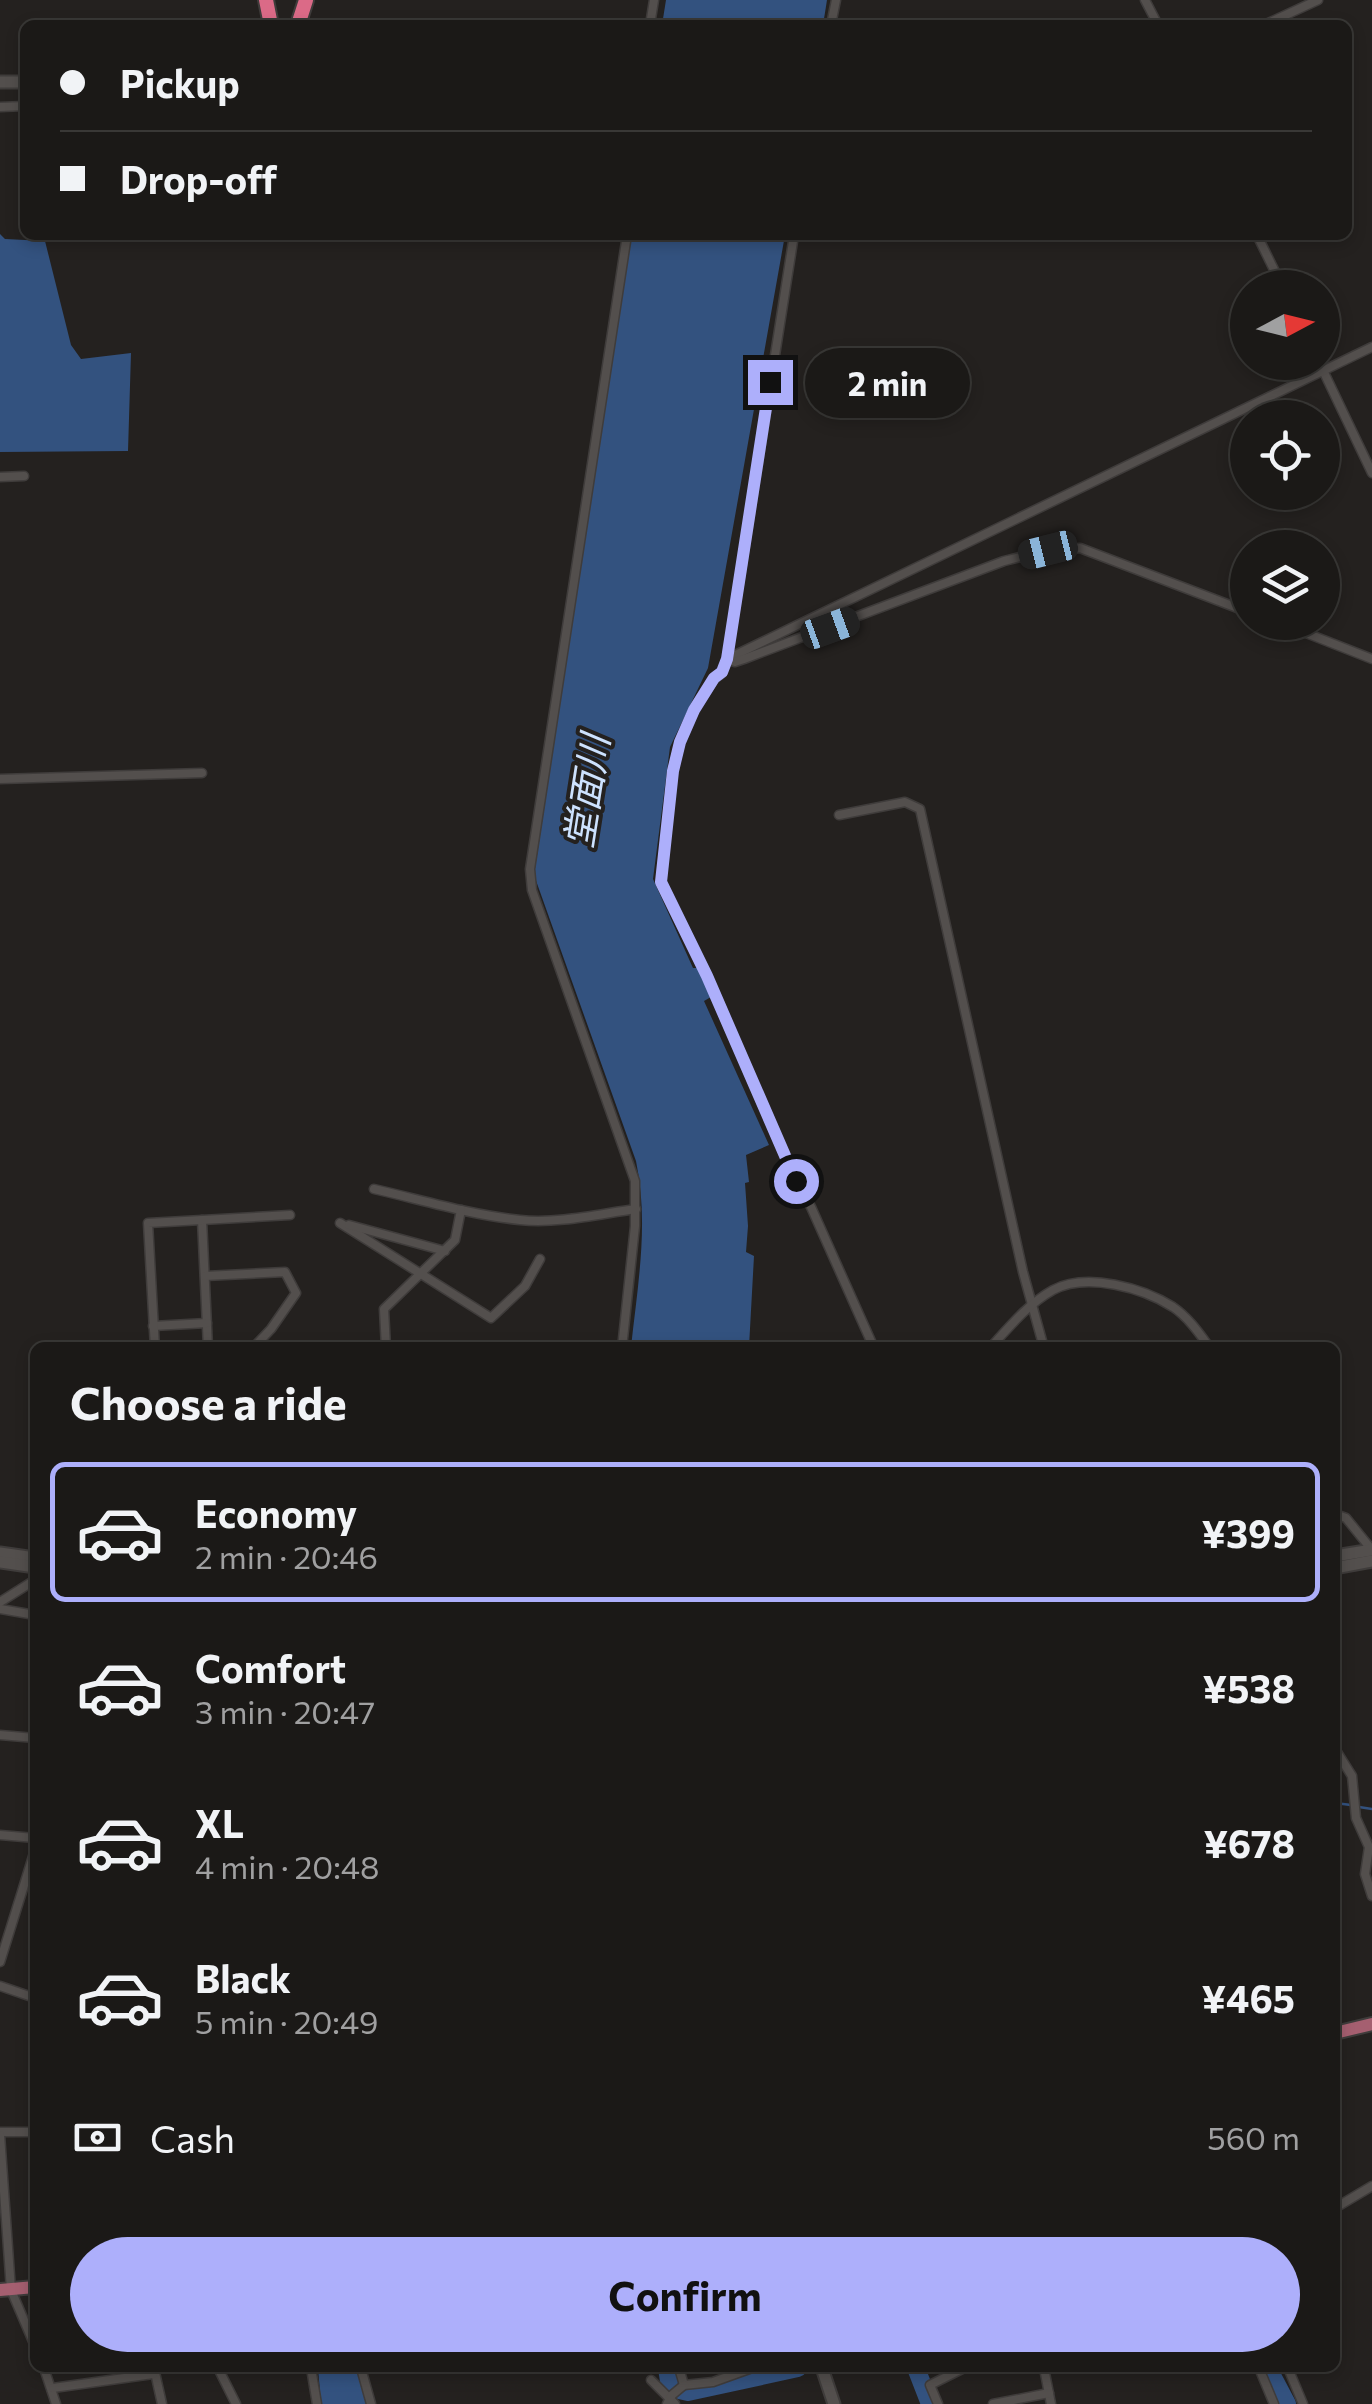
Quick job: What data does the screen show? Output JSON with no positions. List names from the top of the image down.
{
  "water": ["堂面川"],
  "north": "right",
  "page": {
    "banner": ["Pickup", "Drop-off"],
    "bubble": "2 min",
    "heading": "Choose a ride",
    "list": [
      {
        "name": "Economy",
        "note": "2 min · 20:46",
        "value": "¥399"
      },
      {
        "name": "Comfort",
        "note": "3 min · 20:47",
        "value": "¥538"
      },
      {
        "name": "XL",
        "note": "4 min · 20:48",
        "value": "¥678"
      },
      {
        "name": "Black",
        "note": "5 min · 20:49",
        "value": "¥465"
      }
    ],
    "pay": ["Cash", "560 m"],
    "buttons": "Confirm"
  }
}
